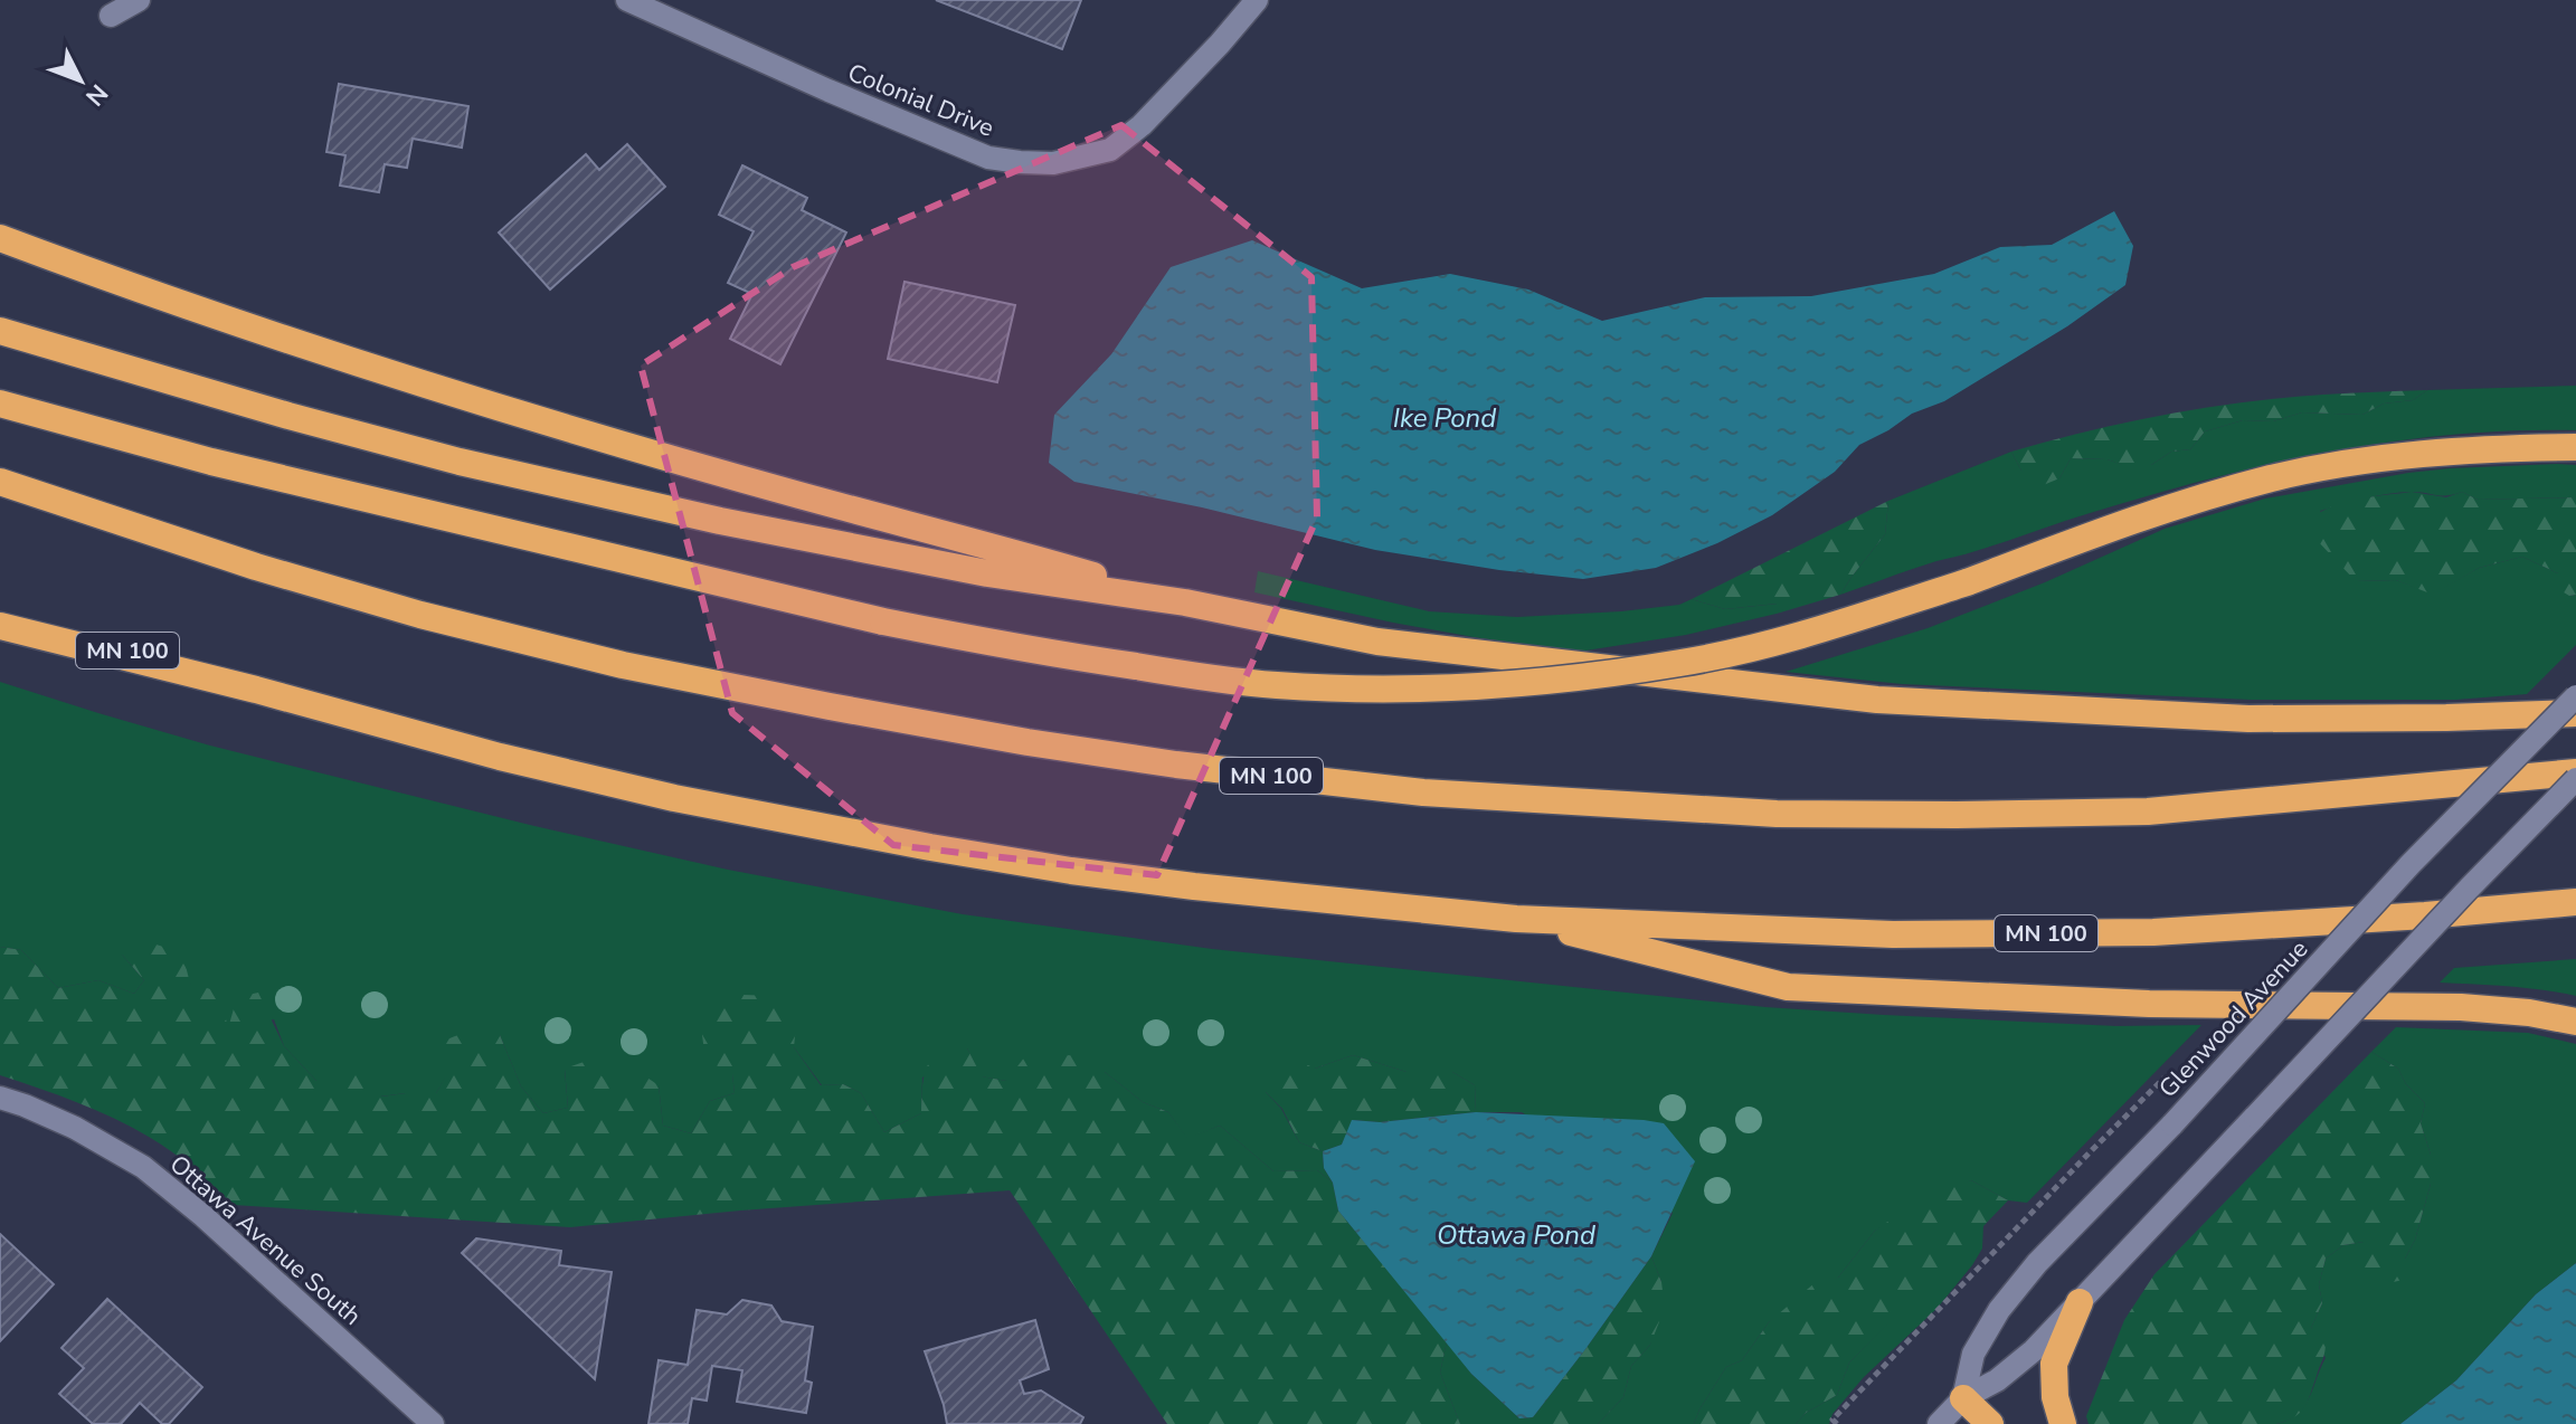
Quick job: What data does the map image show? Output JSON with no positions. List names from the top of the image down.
{
  "streets": {
    "highway": ["MN 100"],
    "street": ["Colonial Drive", "Glenwood Avenue", "Ottawa Avenue South"]
  },
  "water": ["Ike Pond", "Ottawa Pond"],
  "north": "bottom right"
}
